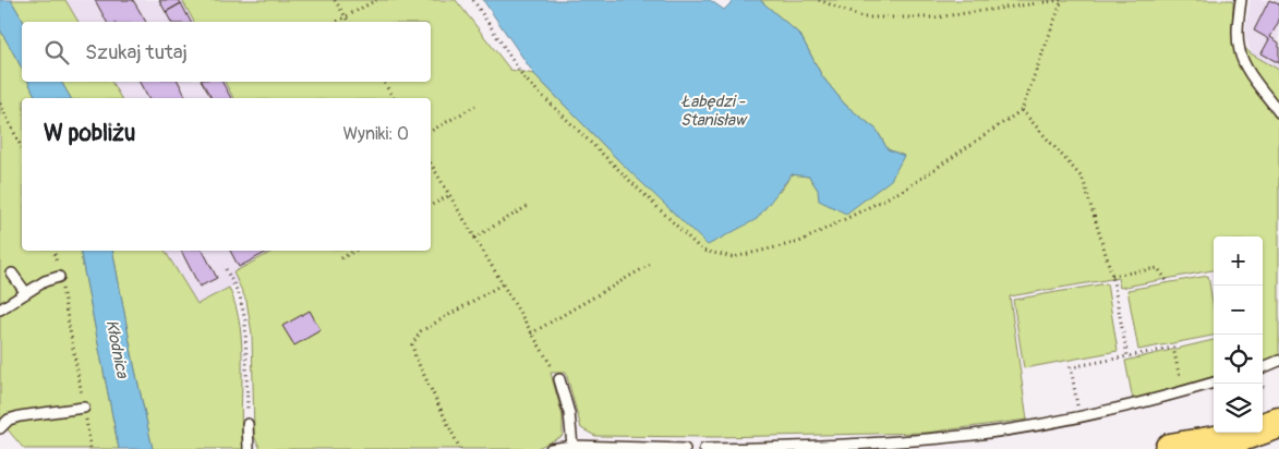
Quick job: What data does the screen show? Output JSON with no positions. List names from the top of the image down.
{
  "water": ["Łabędzi - Stanisław", "Kłodnica"],
  "page": {
    "search": "Szukaj tutaj",
    "heading": ["W pobliżu", "Wyniki: 0"],
    "map_buttons": ["+", "−"]
  }
}
